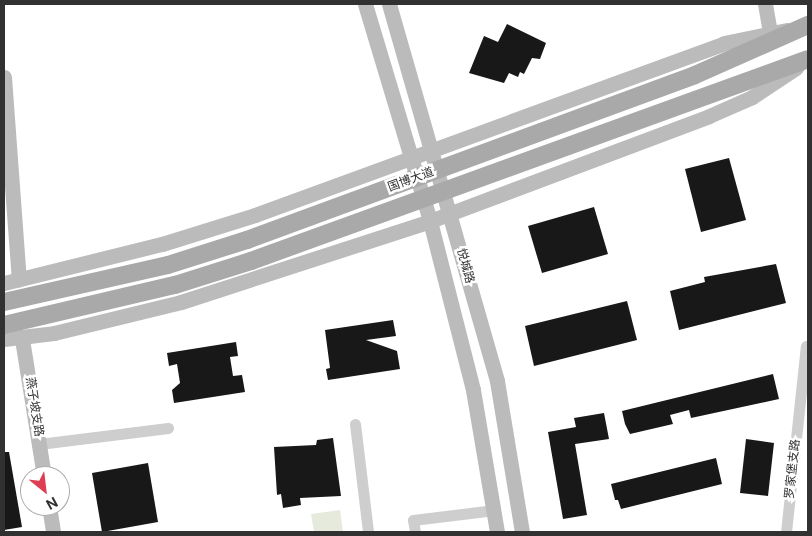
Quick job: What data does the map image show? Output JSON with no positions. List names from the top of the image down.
{
  "streets": {
    "main road": ["国博大道"],
    "street": ["悦城路", "燕子坡支路", "罗家堡支路"]
  },
  "north": "bottom right"
}
